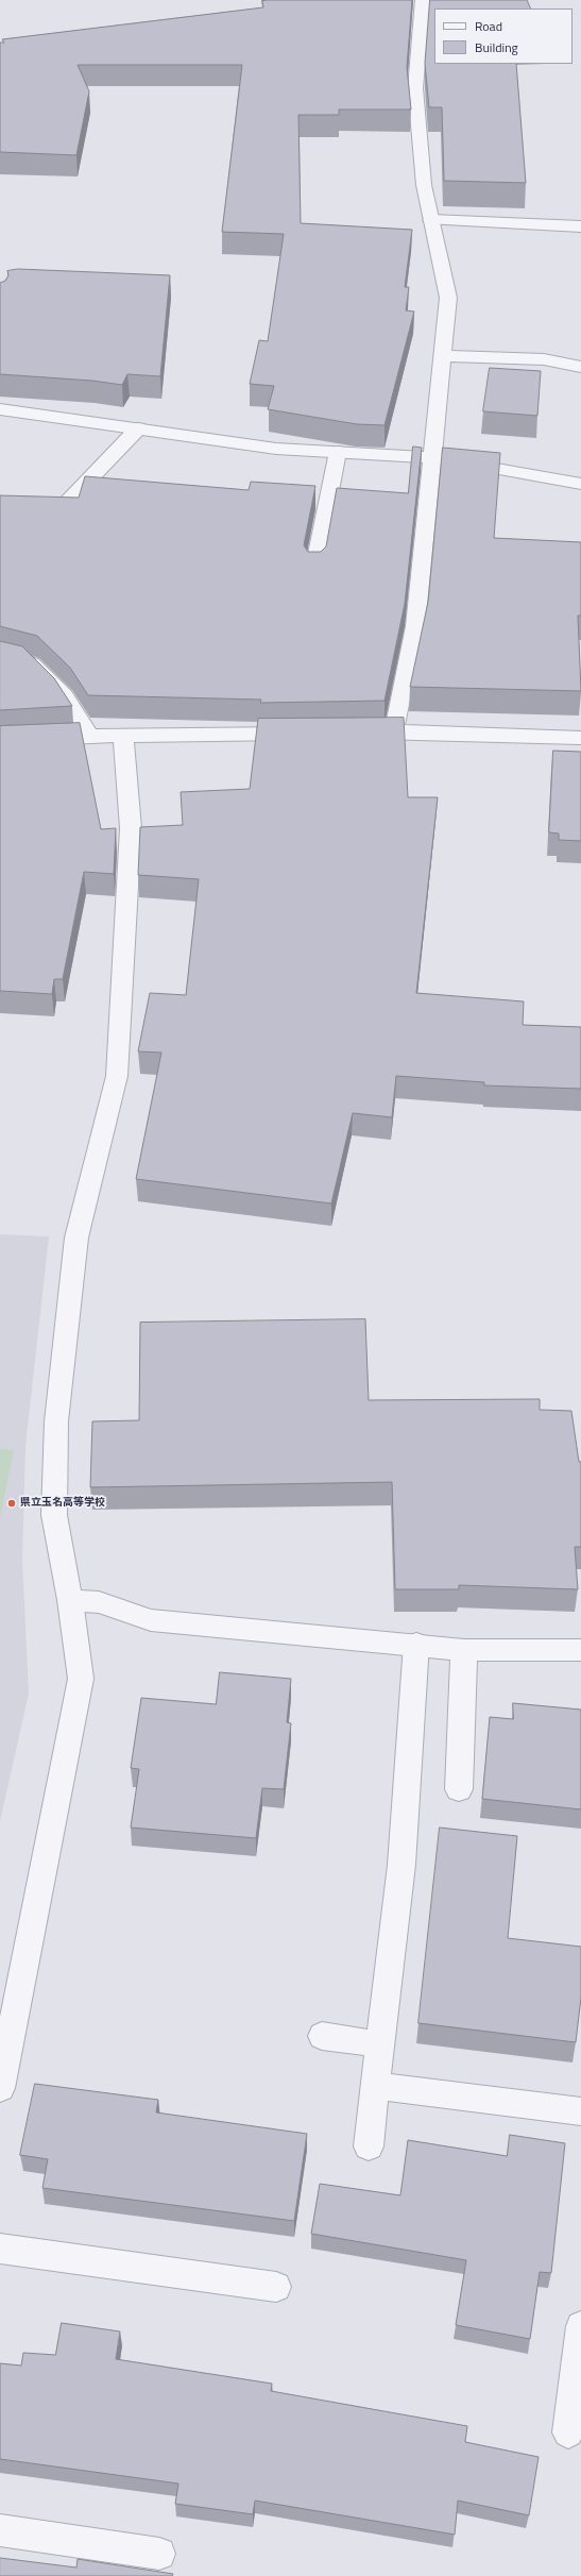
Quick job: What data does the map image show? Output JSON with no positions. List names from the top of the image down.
{
  "places": ["県立玉名高等学校"],
  "legend": ["Road", "Building"]
}
